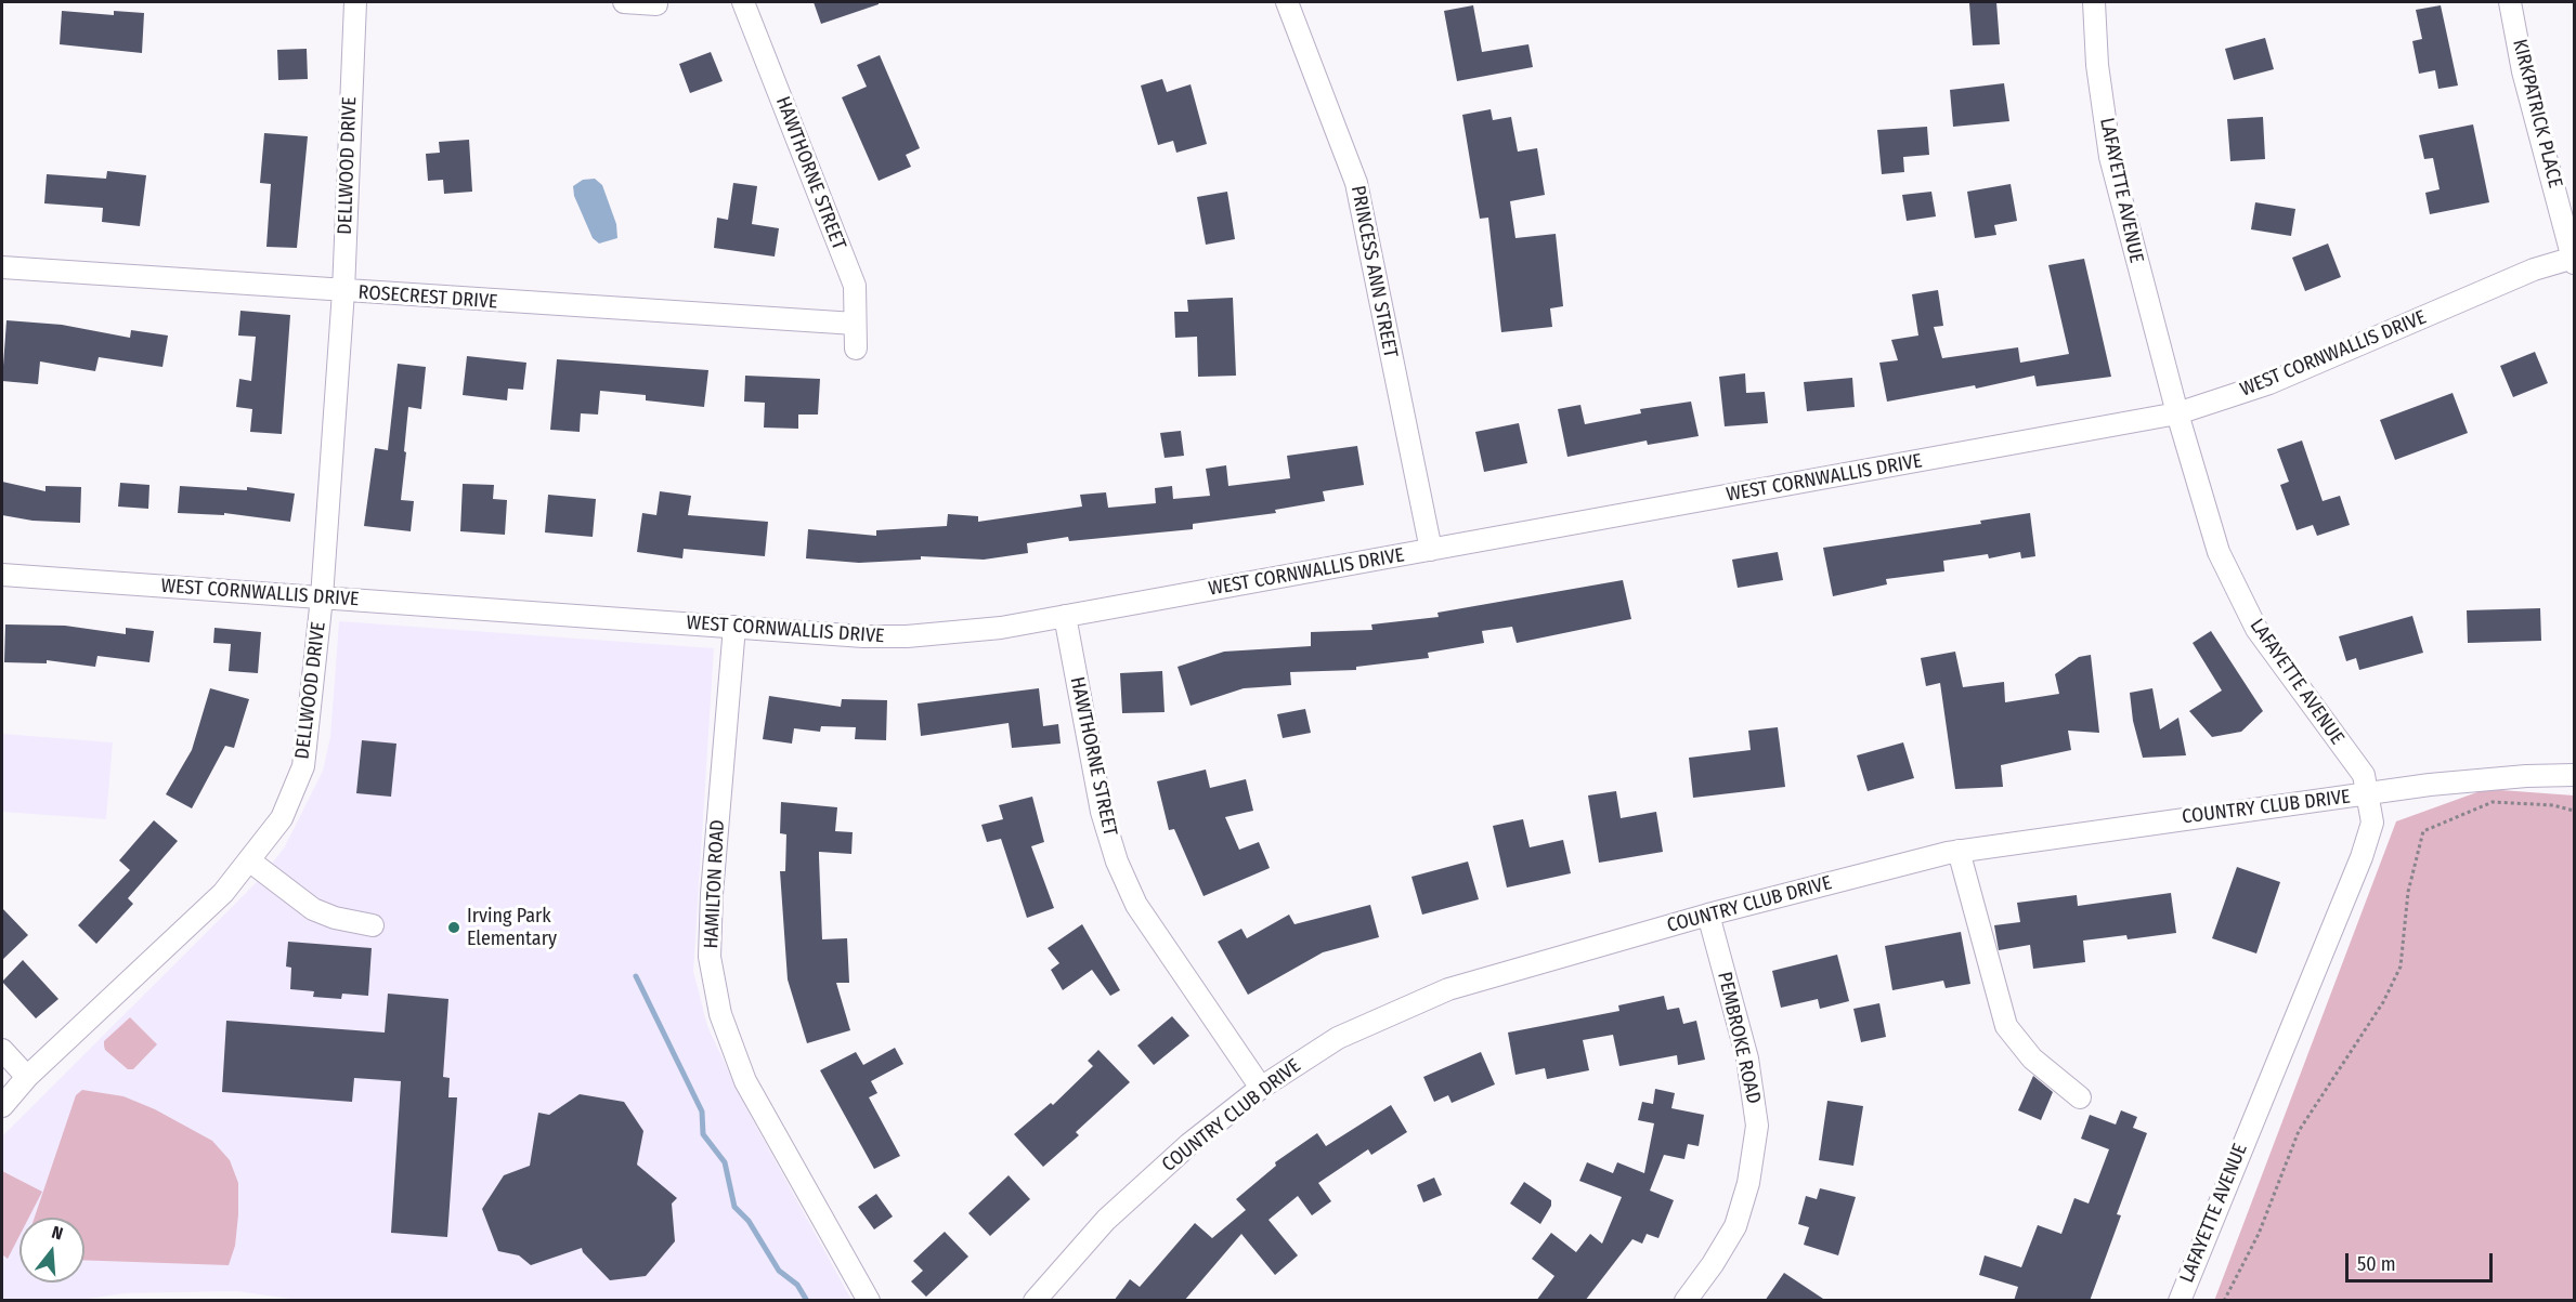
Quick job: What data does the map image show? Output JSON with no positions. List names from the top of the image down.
{
  "streets": {
    "street": [
      "KIRKPATRICK PLACE",
      "DELLWOOD DRIVE",
      "HAWTHORNE STREET",
      "LAFAYETTE AVENUE",
      "PRINCESS ANN STREET",
      "ROSECREST DRIVE",
      "WEST CORNWALLIS DRIVE",
      "COUNTRY CLUB DRIVE",
      "HAMILTON ROAD",
      "PEMBROKE ROAD"
    ]
  },
  "crossings": [
    ["KIRKPATRICK PLACE", "WEST CORNWALLIS DRIVE"],
    ["DELLWOOD DRIVE", "ROSECREST DRIVE"],
    ["DELLWOOD DRIVE", "WEST CORNWALLIS DRIVE"],
    ["HAWTHORNE STREET", "ROSECREST DRIVE"],
    ["HAWTHORNE STREET", "WEST CORNWALLIS DRIVE"],
    ["HAWTHORNE STREET", "COUNTRY CLUB DRIVE"],
    ["LAFAYETTE AVENUE", "WEST CORNWALLIS DRIVE"],
    ["LAFAYETTE AVENUE", "COUNTRY CLUB DRIVE"],
    ["PRINCESS ANN STREET", "WEST CORNWALLIS DRIVE"],
    ["WEST CORNWALLIS DRIVE", "HAMILTON ROAD"],
    ["COUNTRY CLUB DRIVE", "PEMBROKE ROAD"]
  ],
  "places": ["Irving Park Elementary"],
  "scale_bar": "50 m",
  "north": "top"
}
